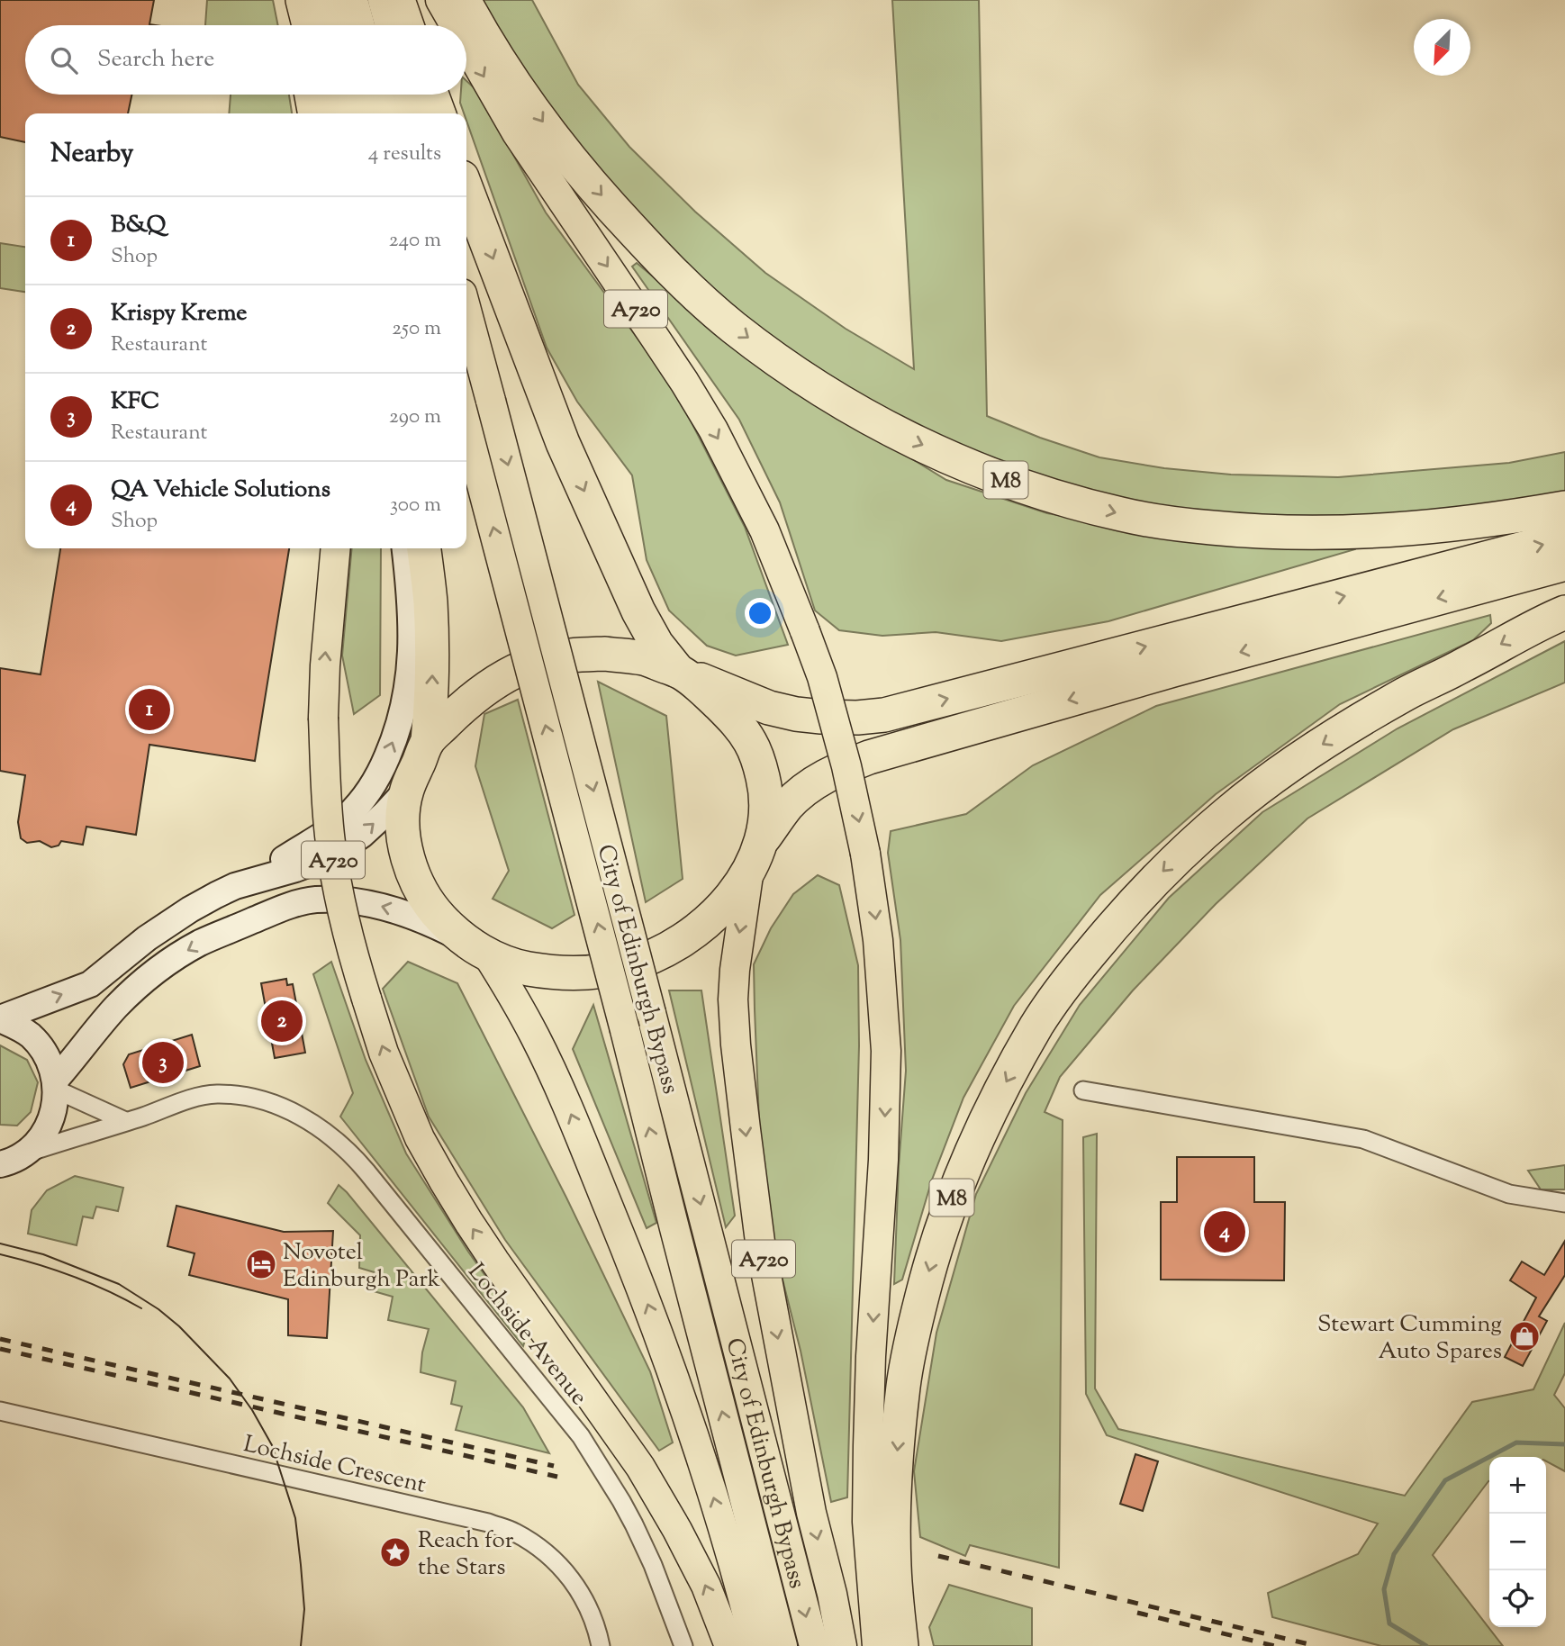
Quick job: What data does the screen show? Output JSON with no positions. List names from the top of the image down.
{
  "streets": {
    "highway": ["M8"],
    "main road": ["A720", "City of Edinburgh Bypass"],
    "street": ["Lochside Avenue", "Lochside Crescent"]
  },
  "places": {
    "hotel": ["Novotel Edinburgh Park"],
    "shop": ["Stewart Cumming Auto Spares"],
    "place": ["Reach for the Stars"]
  },
  "north": "bottom left",
  "page": {
    "search": "Search here",
    "heading": ["Nearby", "4 results"],
    "list": [
      {
        "mark": "1",
        "name": "B&Q",
        "note": "Shop",
        "value": "240 m"
      },
      {
        "mark": "2",
        "name": "Krispy Kreme",
        "note": "Restaurant",
        "value": "250 m"
      },
      {
        "mark": "3",
        "name": "KFC",
        "note": "Restaurant",
        "value": "290 m"
      },
      {
        "mark": "4",
        "name": "QA Vehicle Solutions",
        "note": "Shop",
        "value": "300 m"
      }
    ],
    "pins": [
      "1",
      "2",
      "3",
      "4"
    ],
    "map_buttons": ["+", "−"]
  }
}
